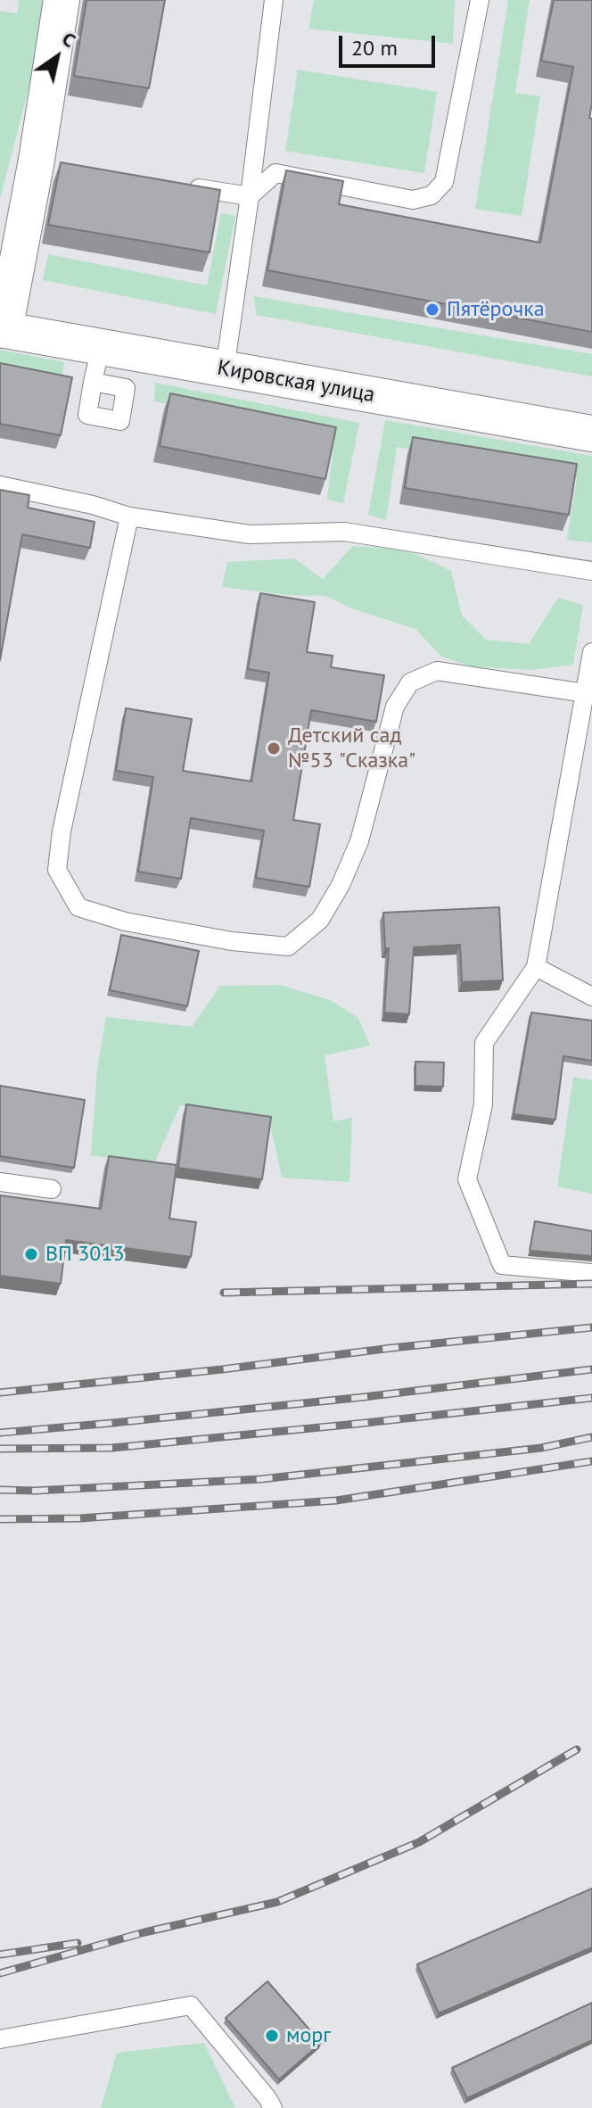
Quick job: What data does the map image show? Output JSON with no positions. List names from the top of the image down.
{
  "streets": {
    "street": ["Кировская улица"]
  },
  "places": [
    "Пятёрочка",
    "Детский сад №53 \"Сказка\"",
    "ВП 3013",
    "морг"
  ],
  "scale_bar": "20 m",
  "north": "top right"
}
